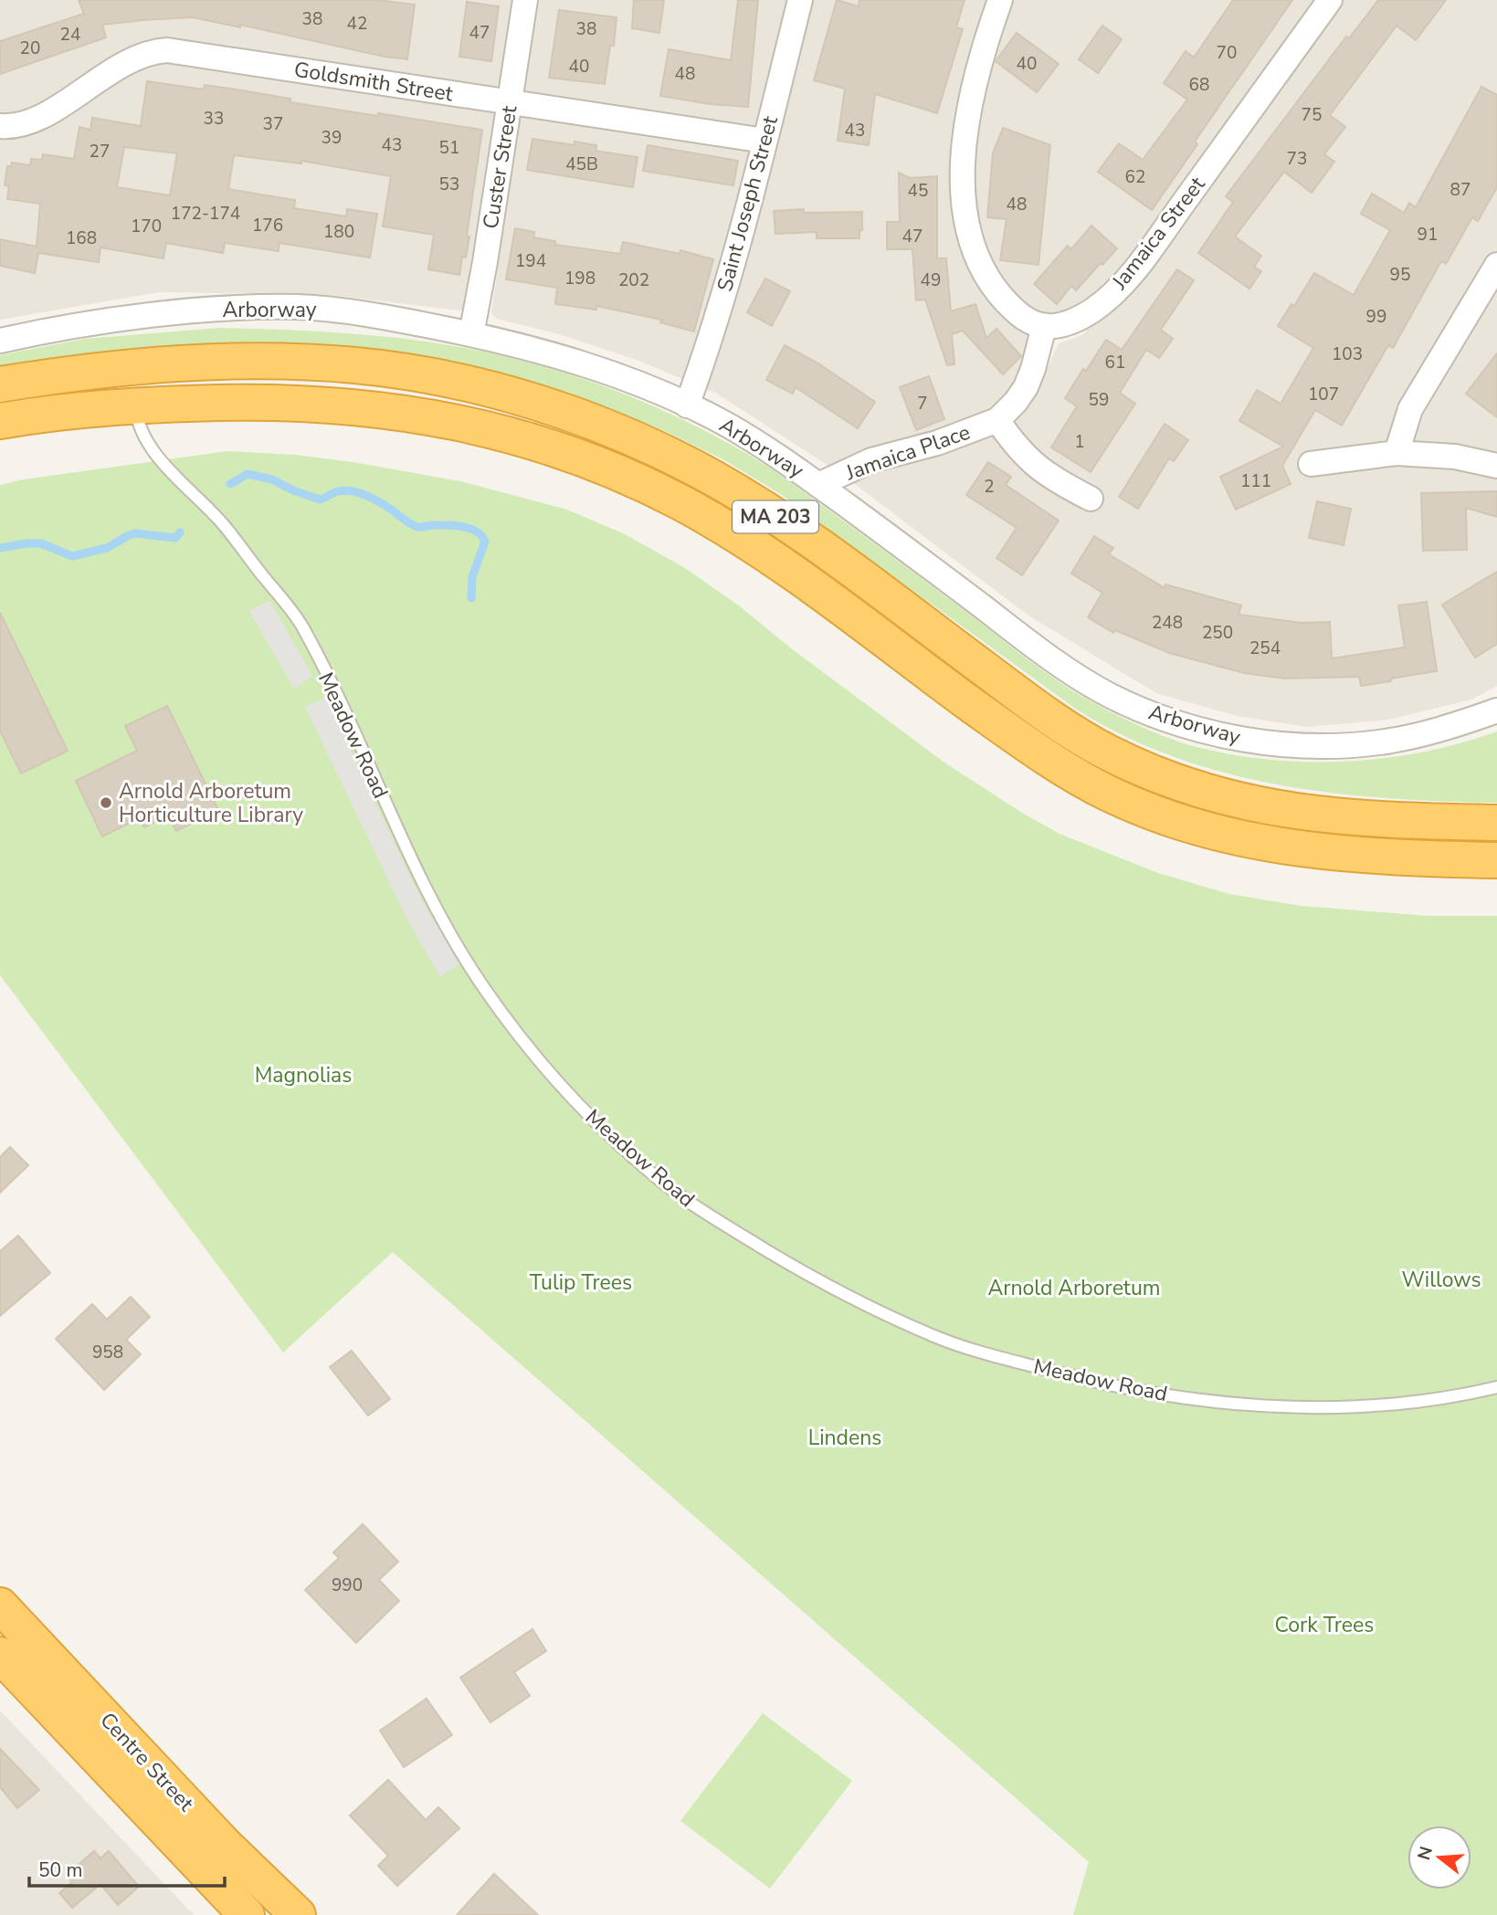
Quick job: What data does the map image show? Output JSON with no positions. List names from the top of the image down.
{
  "streets": {
    "highway": ["MA 203", "Centre Street"],
    "street": [
      "Goldsmith Street",
      "Custer Street",
      "Saint Joseph Street",
      "Jamaica Street",
      "Arborway",
      "Jamaica Place"
    ],
    "lane": ["Meadow Road"]
  },
  "crossings": [
    ["Goldsmith Street", "Custer Street"],
    ["Goldsmith Street", "Saint Joseph Street"],
    ["Custer Street", "Arborway"],
    ["Saint Joseph Street", "Arborway"],
    ["Jamaica Street", "Jamaica Place"],
    ["Arborway", "Jamaica Place"],
    ["MA 203", "Meadow Road"]
  ],
  "parks": [
    "Magnolias",
    "Willows",
    "Tulip Trees",
    "Arnold Arboretum",
    "Lindens",
    "Cork Trees"
  ],
  "places": ["Arnold Arboretum Horticulture Library"],
  "house_numbers": [
    "38",
    "42",
    "38",
    "47",
    "24",
    "20",
    "70",
    "40",
    "40",
    "48",
    "68",
    "75",
    "33",
    "37",
    "43",
    "39",
    "43",
    "51",
    "27",
    "73",
    "45B",
    "62",
    "53",
    "87",
    "45",
    "48",
    "172-174",
    "176",
    "170",
    "180",
    "91",
    "47",
    "168",
    "194",
    "95",
    "198",
    "202",
    "49",
    "99",
    "103",
    "61",
    "107",
    "59",
    "7",
    "1",
    "111",
    "2",
    "248",
    "250",
    "254",
    "958",
    "990"
  ],
  "scale_bar": "50 m",
  "north": "left"
}
